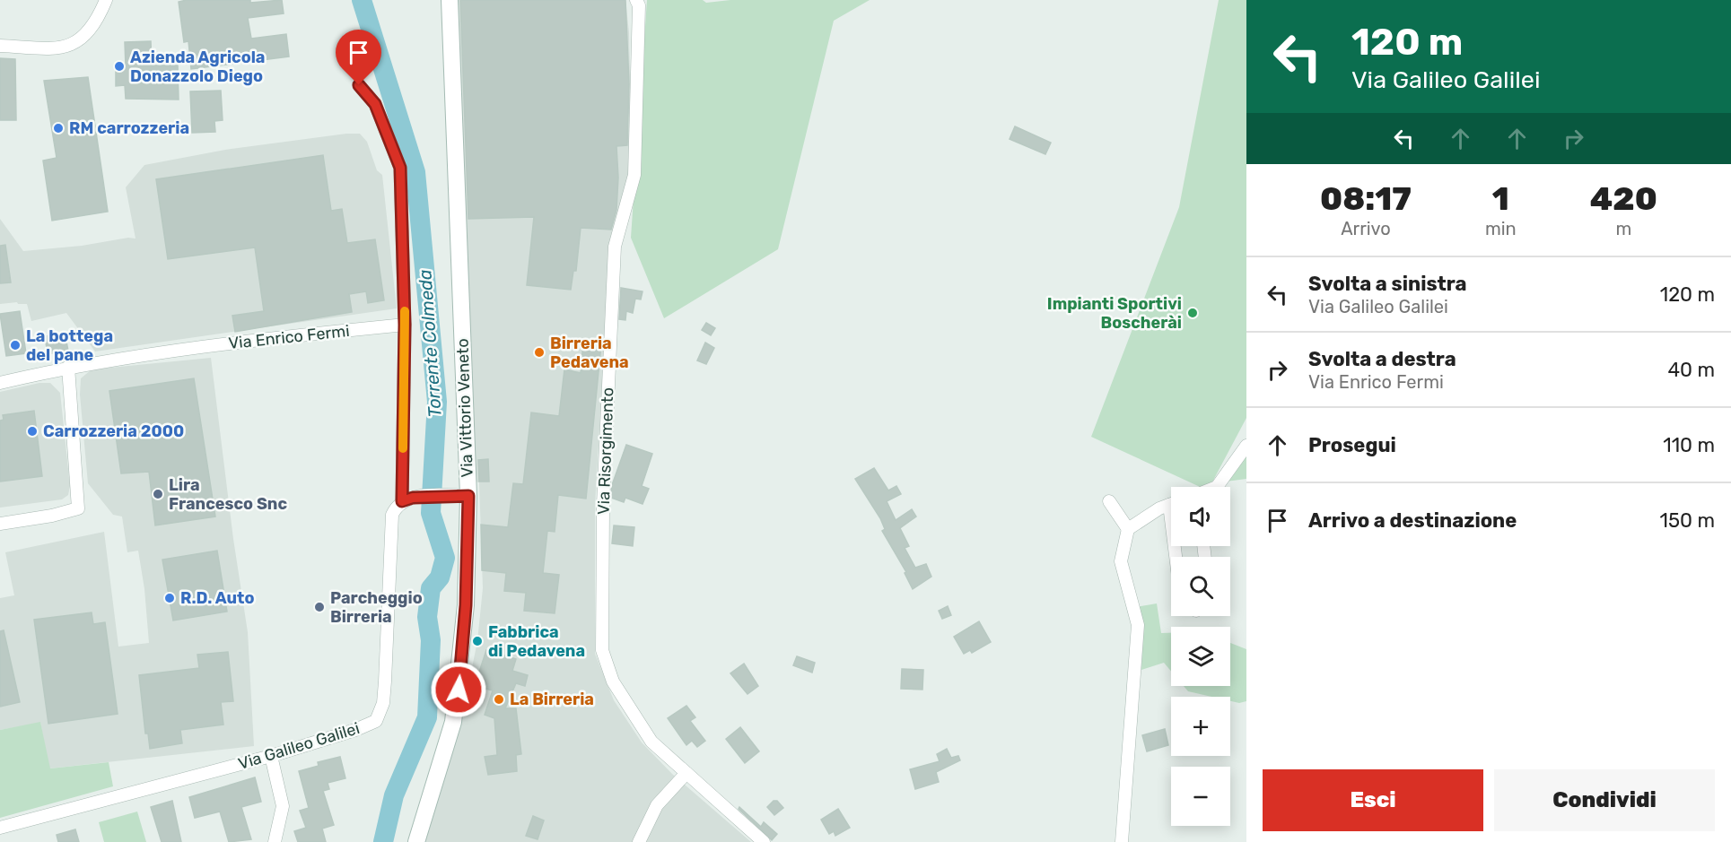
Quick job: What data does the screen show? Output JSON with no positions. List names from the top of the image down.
{
  "streets": {
    "main road": ["Via Vittorio Veneto"],
    "street": ["Via Enrico Fermi", "Via Risorgimento", "Via Galileo Galilei"]
  },
  "water": ["Torrente Colmeda"],
  "places": [
    "Azienda Agricola Donazzolo Diego",
    "RM carrozzeria",
    "Impianti Sportivi Boscherài",
    "La bottega del pane",
    "Birreria Pedavena",
    "Carrozzeria 2000",
    "Lira Francesco Snc",
    "R.D. Auto",
    "Parcheggio Birreria",
    "Fabbrica di Pedavena",
    "La Birreria"
  ],
  "page": {
    "turn": ["120 m", "Via Galileo Galilei"],
    "eta": [
      "08:17",
      "Arrivo",
      "1",
      "min",
      "420",
      "m"
    ],
    "list": [
      {
        "name": "Svolta a sinistra",
        "note": "Via Galileo Galilei",
        "value": "120 m"
      },
      {
        "name": "Svolta a destra",
        "note": "Via Enrico Fermi",
        "value": "40 m"
      },
      {
        "name": "Prosegui",
        "value": "110 m"
      },
      {
        "name": "Arrivo a destinazione",
        "value": "150 m"
      }
    ],
    "map_buttons": ["+", "−"],
    "buttons": ["Esci", "Condividi"]
  }
}
